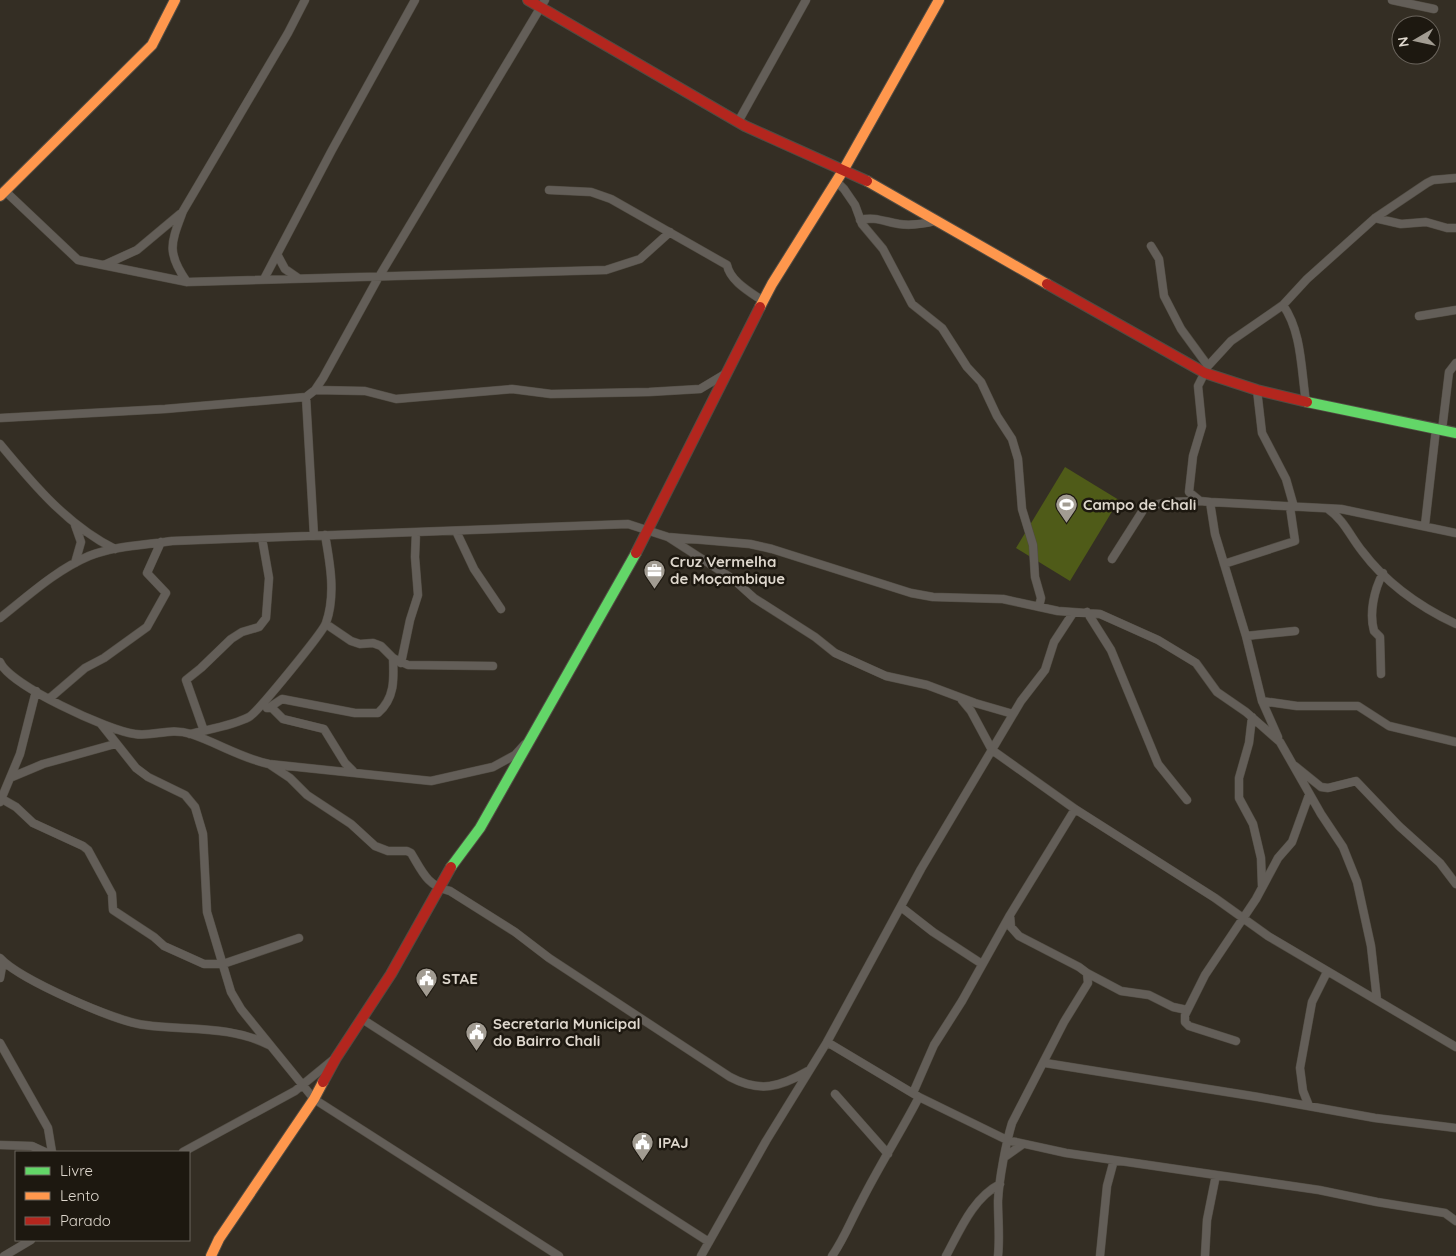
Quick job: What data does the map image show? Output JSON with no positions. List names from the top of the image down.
{
  "places": {
    "sports": ["Campo de Chali"],
    "office": ["Cruz Vermelha de Moçambique"],
    "public building": ["STAE", "Secretaria Municipal do Bairro Chali", "IPAJ"]
  },
  "legend": ["Livre", "Lento", "Parado"],
  "north": "left"
}
